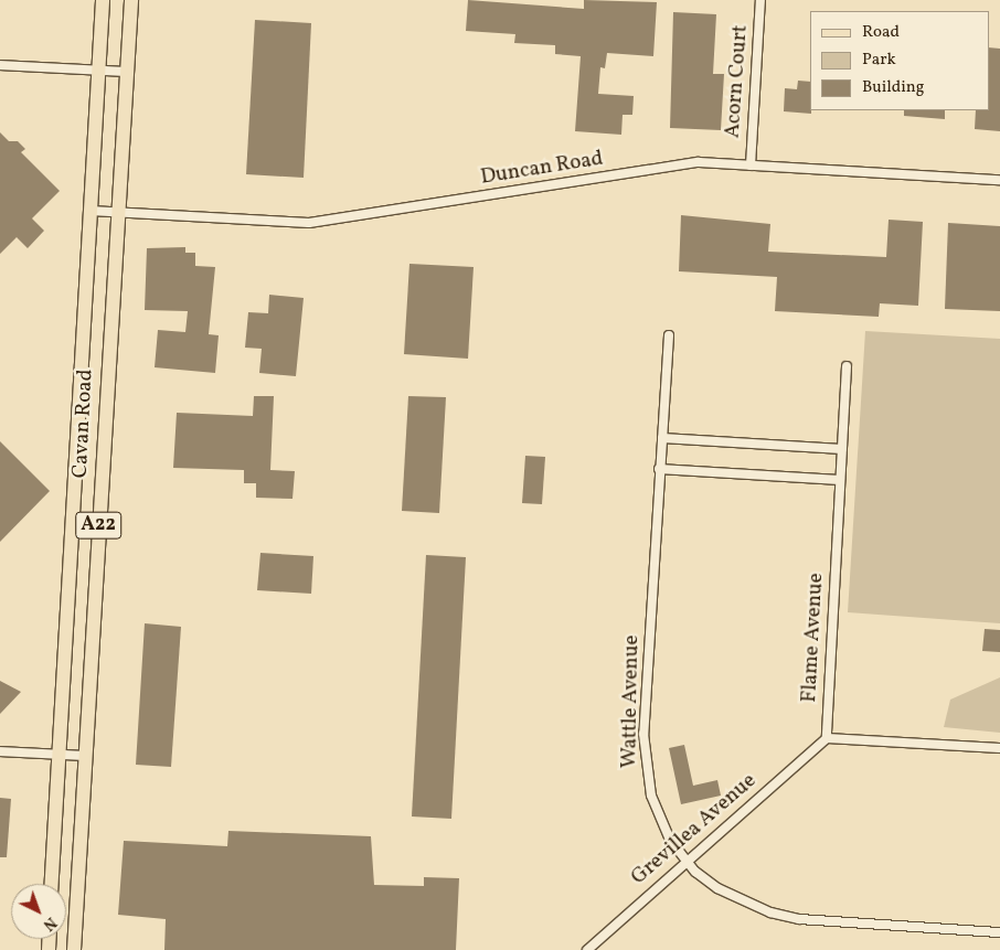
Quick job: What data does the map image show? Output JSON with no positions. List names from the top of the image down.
{
  "streets": {
    "main road": ["Cavan Road", "A22"],
    "street": [
      "Acorn Court",
      "Duncan Road",
      "Flame Avenue",
      "Wattle Avenue",
      "Grevillea Avenue"
    ]
  },
  "crossings": [
    ["Acorn Court", "Duncan Road"],
    ["Duncan Road", "Cavan Road"],
    ["Flame Avenue", "Grevillea Avenue"],
    ["Wattle Avenue", "Grevillea Avenue"]
  ],
  "legend": ["Road", "Park", "Building"],
  "north": "bottom right"
}
